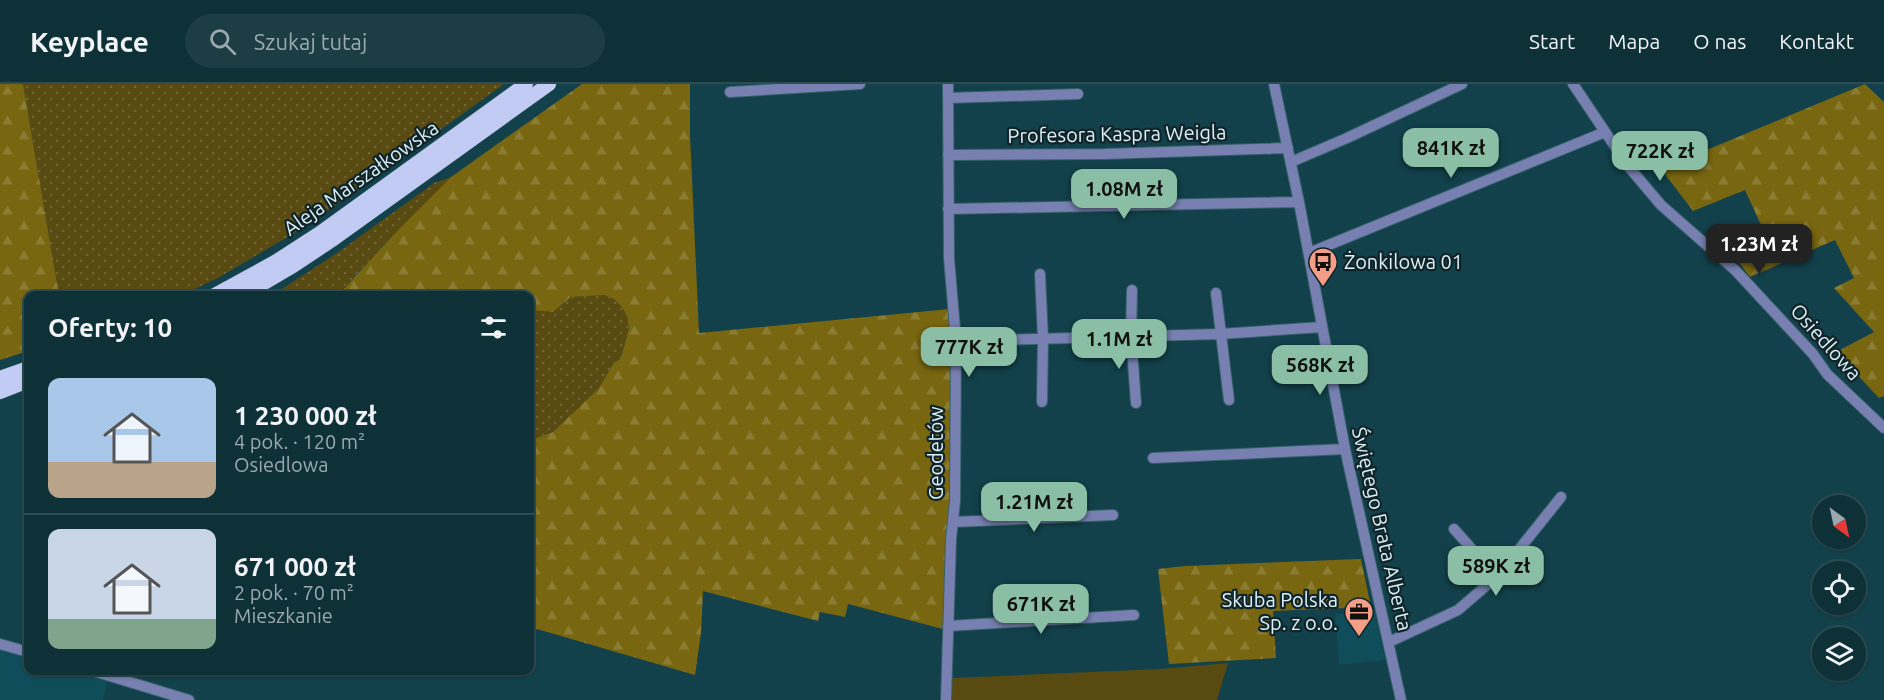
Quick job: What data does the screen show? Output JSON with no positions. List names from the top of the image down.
{
  "streets": {
    "main road": ["Aleja Marszałkowska"],
    "street": [
      "Profesora Kaspra Weigla",
      "Osiedlowa",
      "Geodetów",
      "Świętego Brata Alberta"
    ]
  },
  "crossings": [
    ["Profesora Kaspra Weigla", "Geodetów"],
    ["Profesora Kaspra Weigla", "Świętego Brata Alberta"]
  ],
  "places": {
    "bus stop": ["Żonkilowa 01"],
    "office": ["Skuba Polska Sp. z o.o."]
  },
  "north": "bottom right",
  "page": {
    "header": "Keyplace",
    "search": "Szukaj tutaj",
    "nav": [
      "Start",
      "Mapa",
      "O nas",
      "Kontakt"
    ],
    "price": [
      "841K zł",
      "722K zł",
      "1.08M zł",
      "1.23M zł",
      "1.1M zł",
      "777K zł",
      "568K zł",
      "1.21M zł",
      "589K zł",
      "671K zł"
    ],
    "heading": "Oferty: 10",
    "list": [
      {
        "name": "1 230 000 zł",
        "note": "4 pok. · 120 m² · Osiedlowa"
      },
      {
        "name": "671 000 zł",
        "note": "2 pok. · 70 m² · Mieszkanie"
      }
    ]
  }
}
